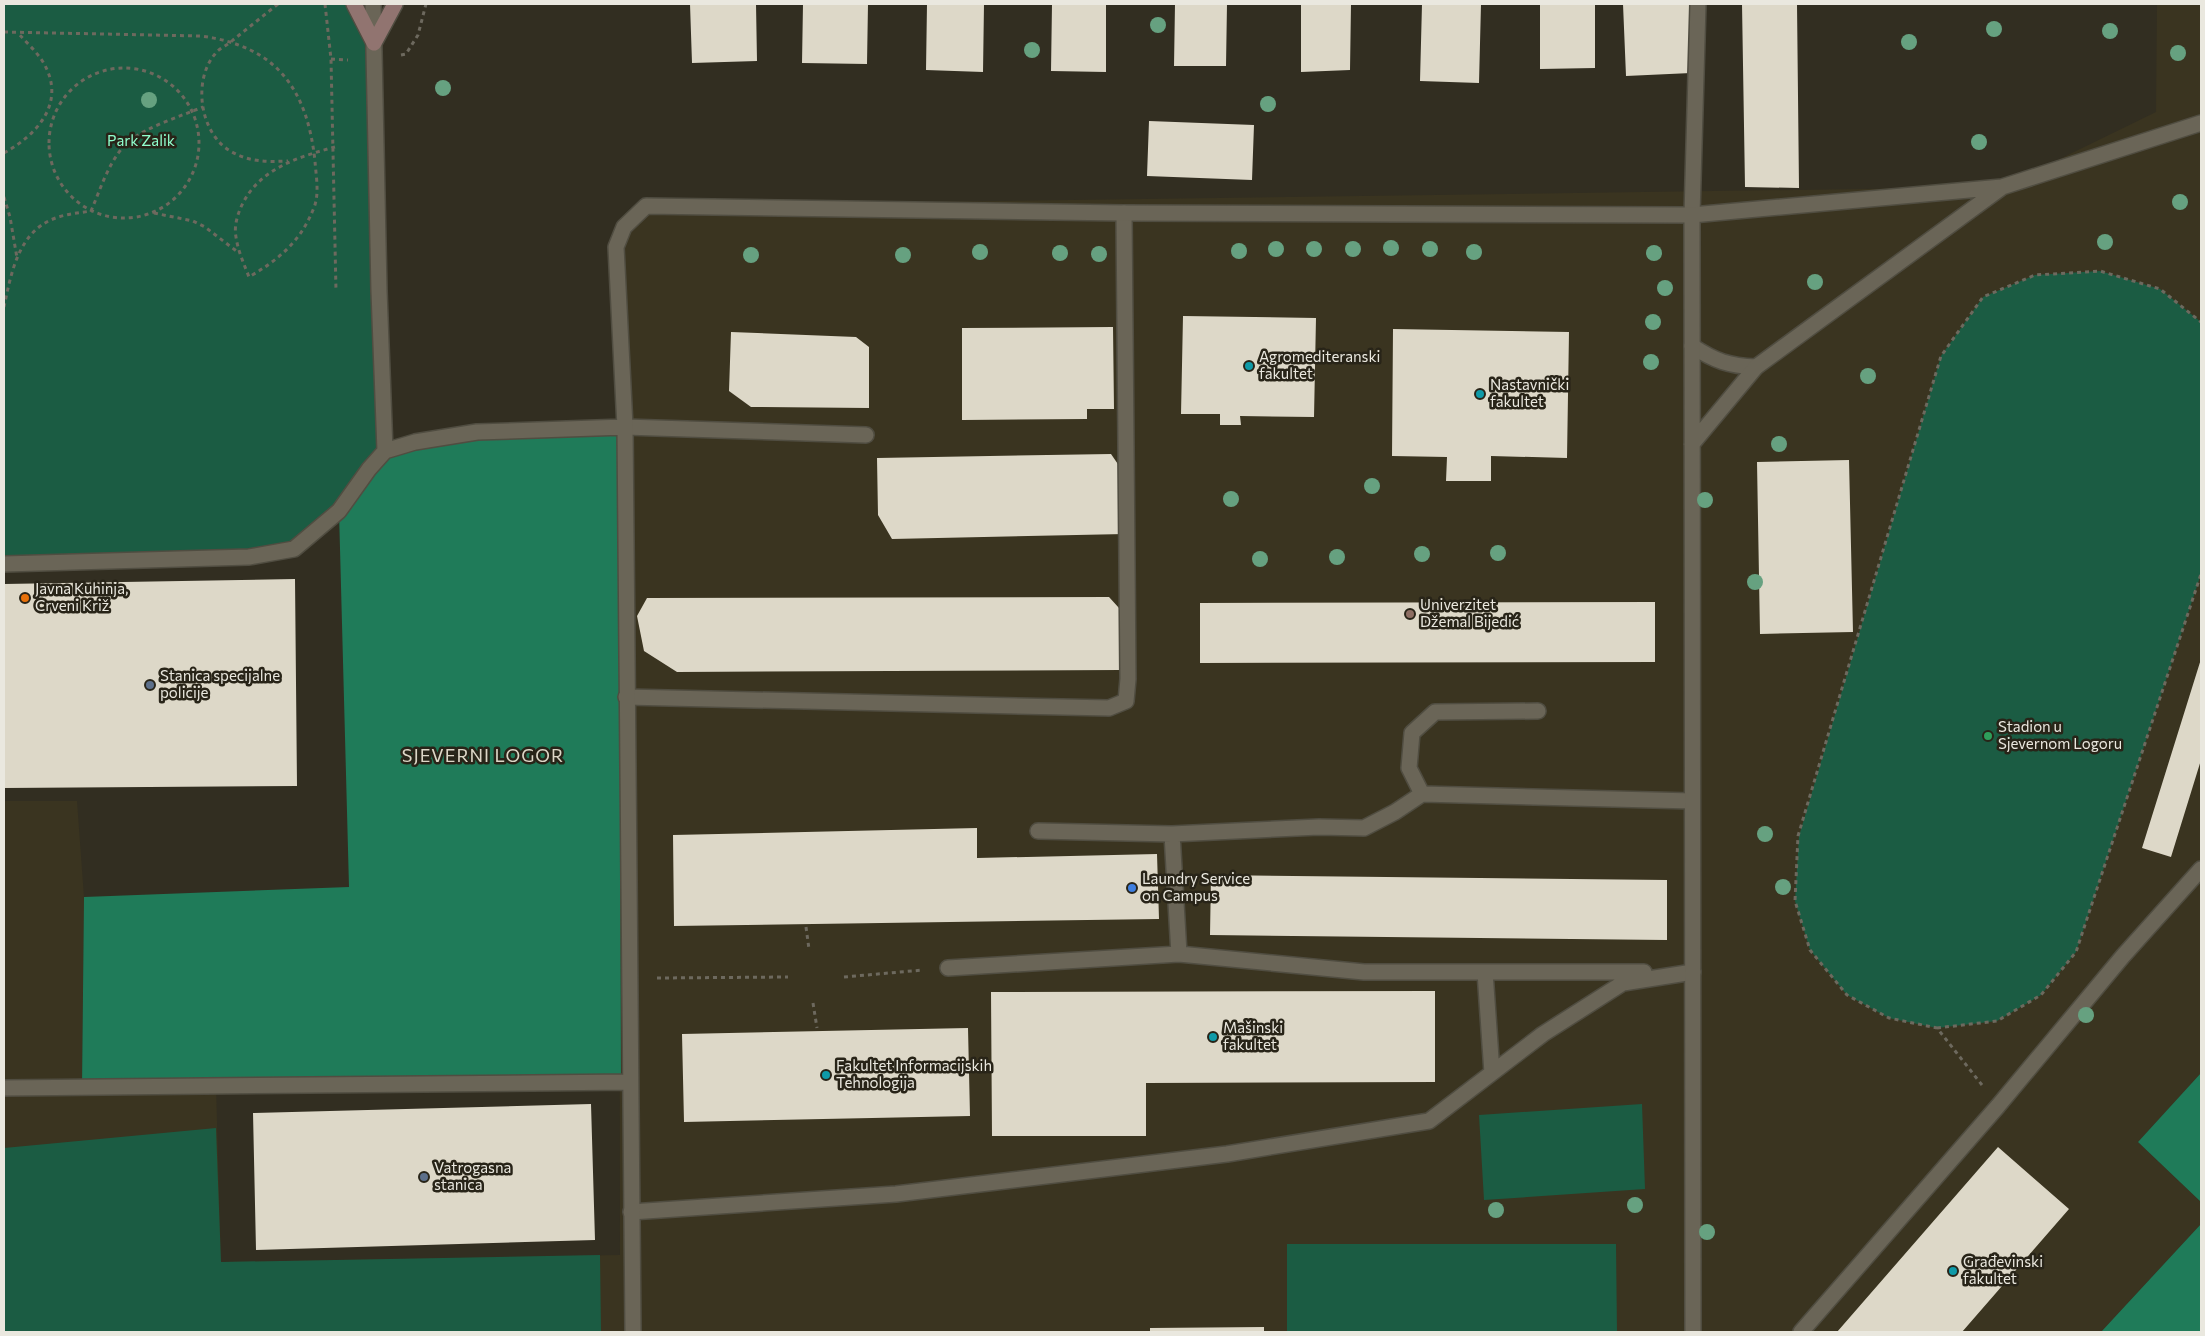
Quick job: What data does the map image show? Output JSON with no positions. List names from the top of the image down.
{
  "districts": ["SJEVERNI LOGOR"],
  "parks": ["Park Zalik"],
  "places": [
    "Agromediteranski fakultet",
    "Nastavnički fakultet",
    "Javna Kuhinja, Crveni Križ",
    "Univerzitet Džemal Bijedić",
    "Stanica specijalne policije",
    "Stadion u Sjevernom Logoru",
    "Laundry Service on Campus",
    "Mašinski fakultet",
    "Fakultet Informacijskih Tehnologija",
    "Vatrogasna stanica",
    "Građevinski fakultet"
  ]
}
